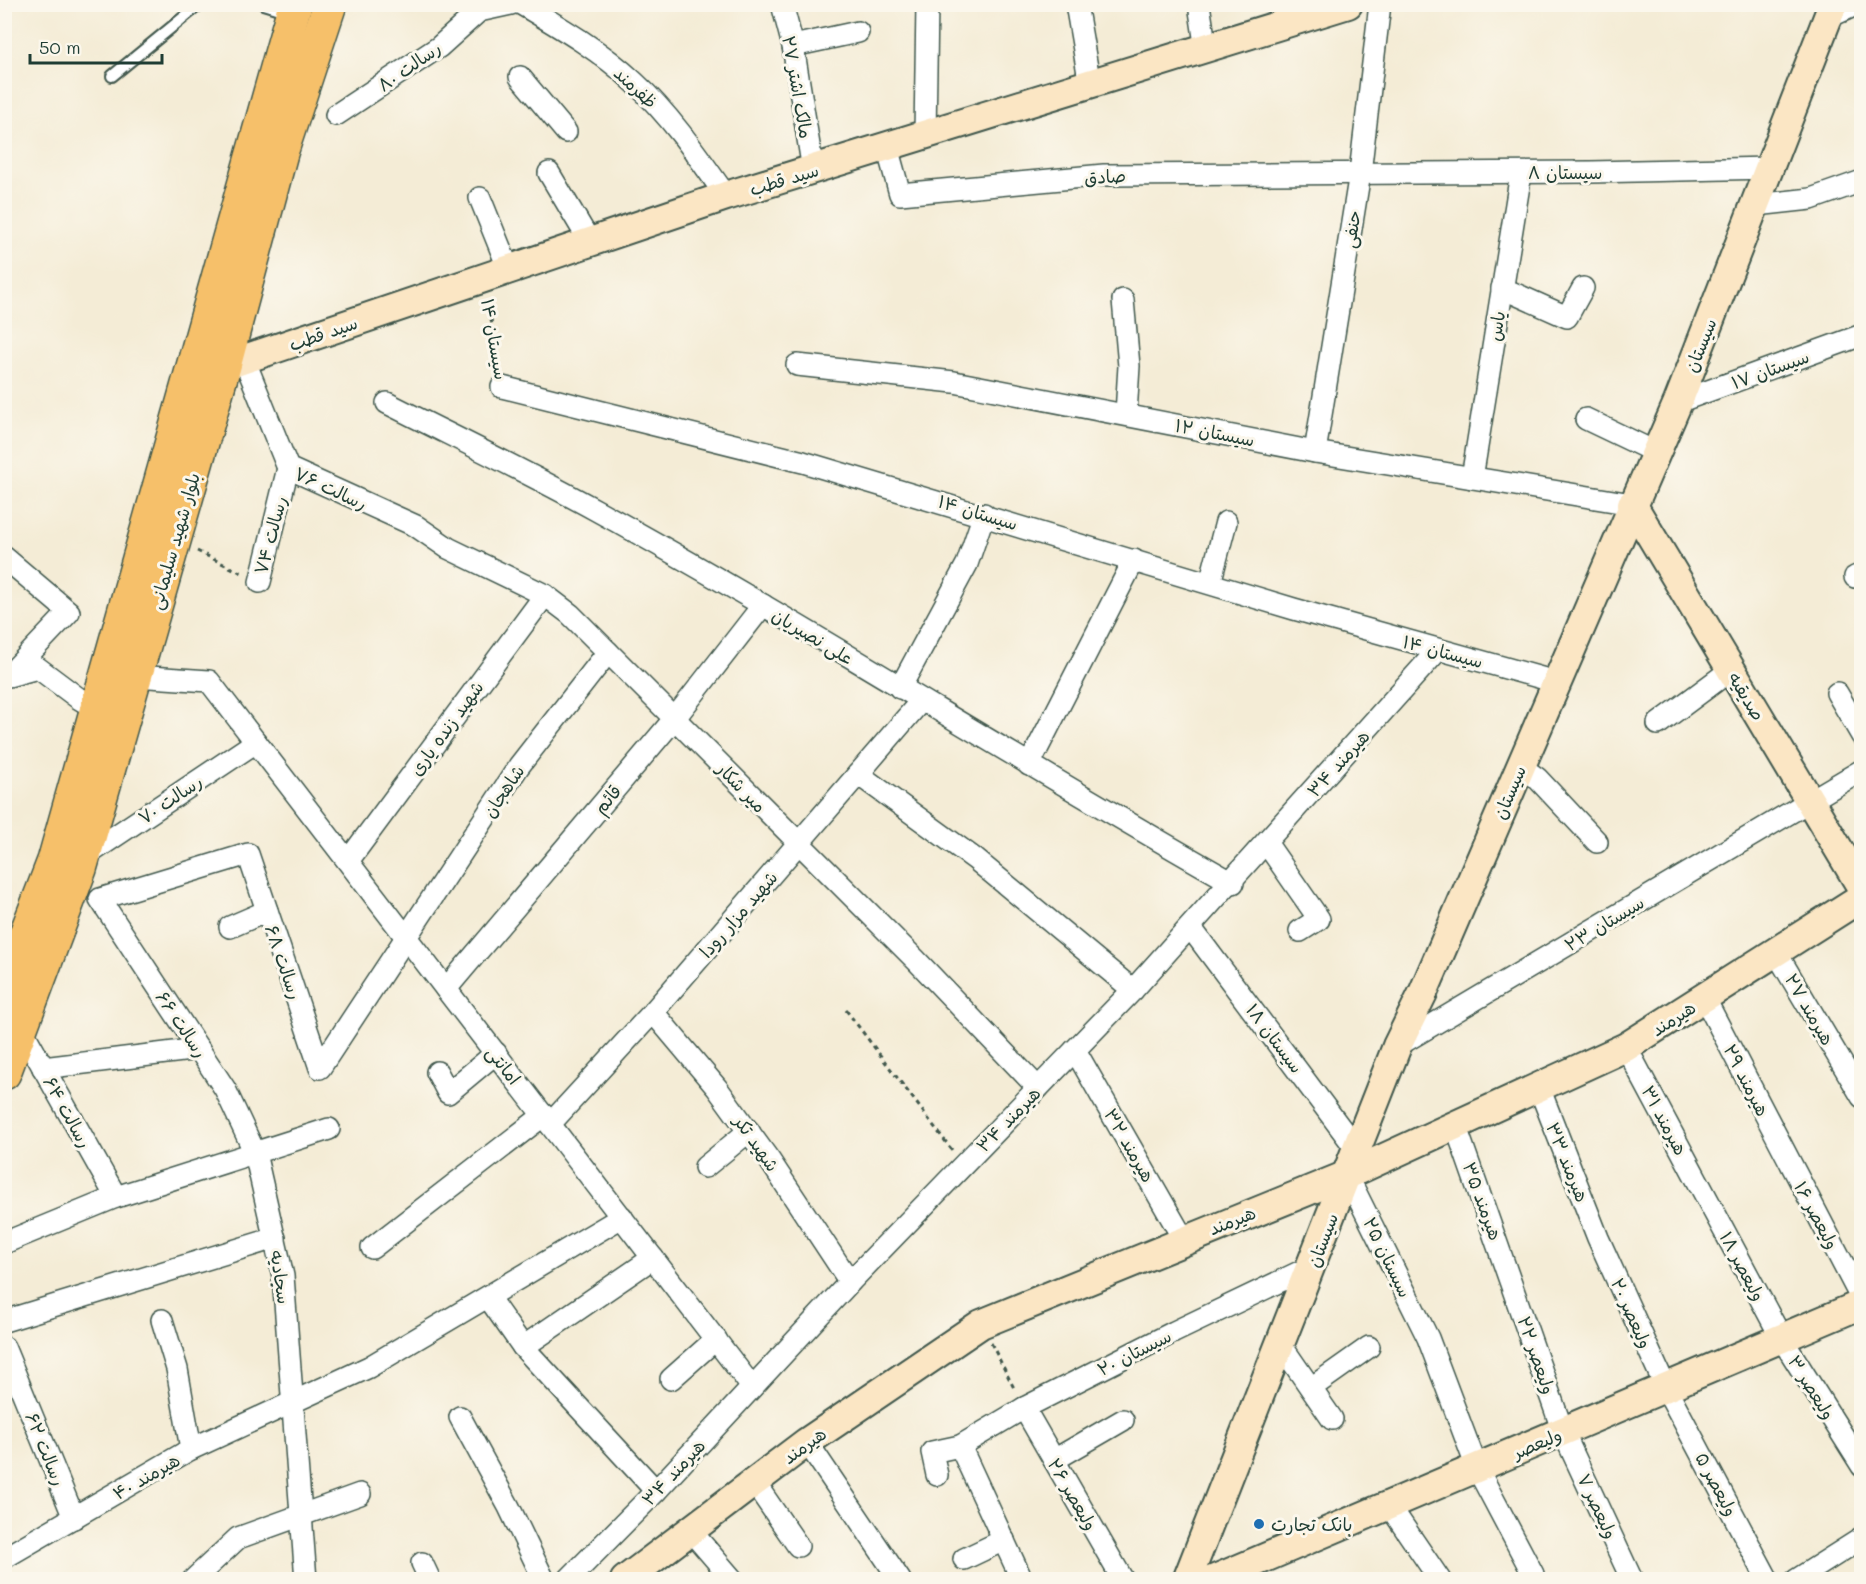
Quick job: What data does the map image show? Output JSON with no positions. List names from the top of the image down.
{
  "streets": {
    "main road": ["بلوار شهید سلیمانی"],
    "street": [
      "رسالت ۸۰",
      "ظفرمند",
      "مالک اشتر ۲۷",
      "سیستان ۸",
      "صادق",
      "سید قطب",
      "حنفی",
      "یاس",
      "سیستان ۱۴",
      "سیستان",
      "سیستان ۱۷",
      "سیستان ۱۲",
      "رسالت ۷۶",
      "رسالت ۷۴",
      "علی نصیریان",
      "صدیقیه",
      "شهید زنده یاری",
      "هیرمند ۳۴",
      "میر شکار",
      "شاهجان",
      "رسالت ۷۰",
      "قائم",
      "شهید مزار رودا",
      "سیستان ۲۳",
      "رسالت ۶۸",
      "هیرمند ۲۷",
      "هیرمند",
      "رسالت ۶۶",
      "سیستان ۱۸",
      "امانتی",
      "هیرمند ۲۹",
      "رسالت ۶۴",
      "هیرمند ۳۱",
      "شهید تکر",
      "هیرمند ۳۲",
      "هیرمند ۳۳",
      "هیرمند ۳۵",
      "ولیعصر ۱۶",
      "سیستان ۲۵",
      "ولیعصر ۱۸",
      "سجادیه",
      "ولیعصر ۲۰",
      "سیستان ۲۰",
      "ولیعصر ۲۲",
      "ولیعصر ۳",
      "ولیعصر",
      "رسالت ۶۲",
      "هیرمند ۴۰",
      "ولیعصر ۵",
      "ولیعصر ۲۶",
      "ولیعصر ۷"
    ]
  },
  "crossings": [
    ["ظفرمند", "سید قطب"],
    ["مالک اشتر ۲۷", "سید قطب"],
    ["سیستان ۸", "صادق"],
    ["سیستان ۸", "حنفی"],
    ["سیستان ۸", "یاس"],
    ["سیستان ۸", "سیستان"],
    ["صادق", "سید قطب"],
    ["صادق", "حنفی"],
    ["سید قطب", "سیستان ۱۴"],
    ["سید قطب", "رسالت ۷۶"],
    ["سید قطب", "بلوار شهید سلیمانی"],
    ["حنفی", "سیستان ۱۲"],
    ["یاس", "سیستان ۱۲"],
    ["سیستان ۱۴", "سیستان"],
    ["سیستان ۱۴", "هیرمند ۳۴"],
    ["سیستان", "سیستان ۱۷"],
    ["سیستان", "سیستان ۱۲"],
    ["سیستان", "صدیقیه"],
    ["سیستان", "سیستان ۲۳"],
    ["سیستان", "هیرمند"],
    ["سیستان", "سیستان ۱۸"],
    ["سیستان", "سیستان ۲۵"],
    ["سیستان", "سیستان ۲۰"],
    ["سیستان ۱۲", "صدیقیه"],
    ["رسالت ۷۶", "رسالت ۷۴"],
    ["رسالت ۷۶", "بلوار شهید سلیمانی"],
    ["رسالت ۷۶", "میر شکار"],
    ["رسالت ۷۴", "بلوار شهید سلیمانی"],
    ["بلوار شهید سلیمانی", "رسالت ۷۰"],
    ["بلوار شهید سلیمانی", "امانتی"],
    ["بلوار شهید سلیمانی", "رسالت ۶۴"],
    ["علی نصیریان", "هیرمند ۳۴"],
    ["علی نصیریان", "قائم"],
    ["علی نصیریان", "شهید مزار رودا"],
    ["صدیقیه", "سیستان ۲۳"],
    ["شهید زنده یاری", "میر شکار"],
    ["شهید زنده یاری", "امانتی"],
    ["هیرمند ۳۴", "میر شکار"],
    ["هیرمند ۳۴", "سیستان ۱۸"],
    ["هیرمند ۳۴", "امانتی"],
    ["هیرمند ۳۴", "شهید تکر"],
    ["هیرمند ۳۴", "هیرمند ۳۲"],
    ["میر شکار", "شاهجان"],
    ["میر شکار", "قائم"],
    ["میر شکار", "شهید مزار رودا"],
    ["شاهجان", "رسالت ۶۸"],
    ["شاهجان", "امانتی"],
    ["رسالت ۷۰", "امانتی"],
    ["قائم", "امانتی"],
    ["شهید مزار رودا", "امانتی"],
    ["شهید مزار رودا", "شهید تکر"],
    ["رسالت ۶۸", "رسالت ۶۶"],
    ["رسالت ۶۸", "امانتی"],
    ["هیرمند ۲۷", "هیرمند"],
    ["هیرمند", "سیستان ۱۸"],
    ["هیرمند", "هیرمند ۲۹"],
    ["هیرمند", "هیرمند ۳۱"],
    ["هیرمند", "هیرمند ۳۲"],
    ["هیرمند", "هیرمند ۳۳"],
    ["هیرمند", "هیرمند ۳۵"],
    ["هیرمند", "سیستان ۲۵"],
    ["رسالت ۶۶", "سجادیه"],
    ["سیستان ۱۸", "سیستان ۲۵"],
    ["امانتی", "هیرمند ۴۰"],
    ["هیرمند ۲۹", "ولیعصر ۱۶"],
    ["هیرمند ۳۱", "ولیعصر ۱۸"],
    ["هیرمند ۳۳", "ولیعصر ۲۰"],
    ["هیرمند ۳۵", "ولیعصر ۲۲"],
    ["سیستان ۲۵", "ولیعصر"],
    ["ولیعصر ۱۸", "ولیعصر ۳"],
    ["ولیعصر ۱۸", "ولیعصر"],
    ["سجادیه", "هیرمند ۴۰"],
    ["ولیعصر ۲۰", "ولیعصر"],
    ["ولیعصر ۲۰", "ولیعصر ۵"],
    ["سیستان ۲۰", "ولیعصر ۲۶"],
    ["ولیعصر ۲۲", "ولیعصر"],
    ["ولیعصر ۲۲", "ولیعصر ۷"],
    ["ولیعصر ۳", "ولیعصر"],
    ["ولیعصر", "ولیعصر ۵"],
    ["ولیعصر", "ولیعصر ۷"],
    ["رسالت ۶۲", "هیرمند ۴۰"]
  ],
  "places": ["بانک تجارت"],
  "scale_bar": "50 m"
}
